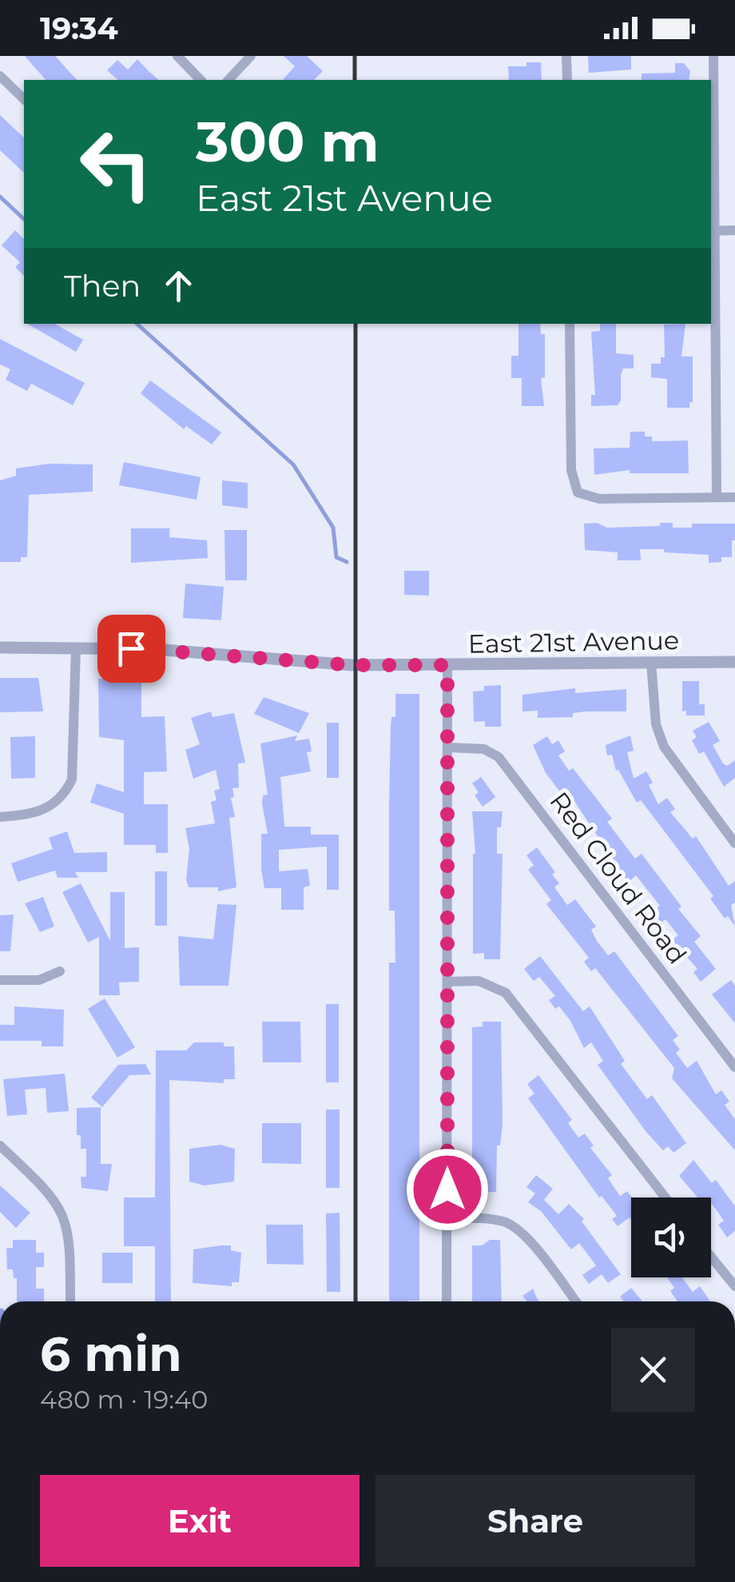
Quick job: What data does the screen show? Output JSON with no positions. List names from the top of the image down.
{
  "streets": {
    "street": ["East 21st Avenue", "Red Cloud Road"]
  },
  "page": {
    "status": "19:34",
    "turn": ["300 m", "East 21st Avenue"],
    "then": "Then",
    "heading": ["6 min", "480 m · 19:40"],
    "buttons": ["Exit", "Share"]
  }
}
